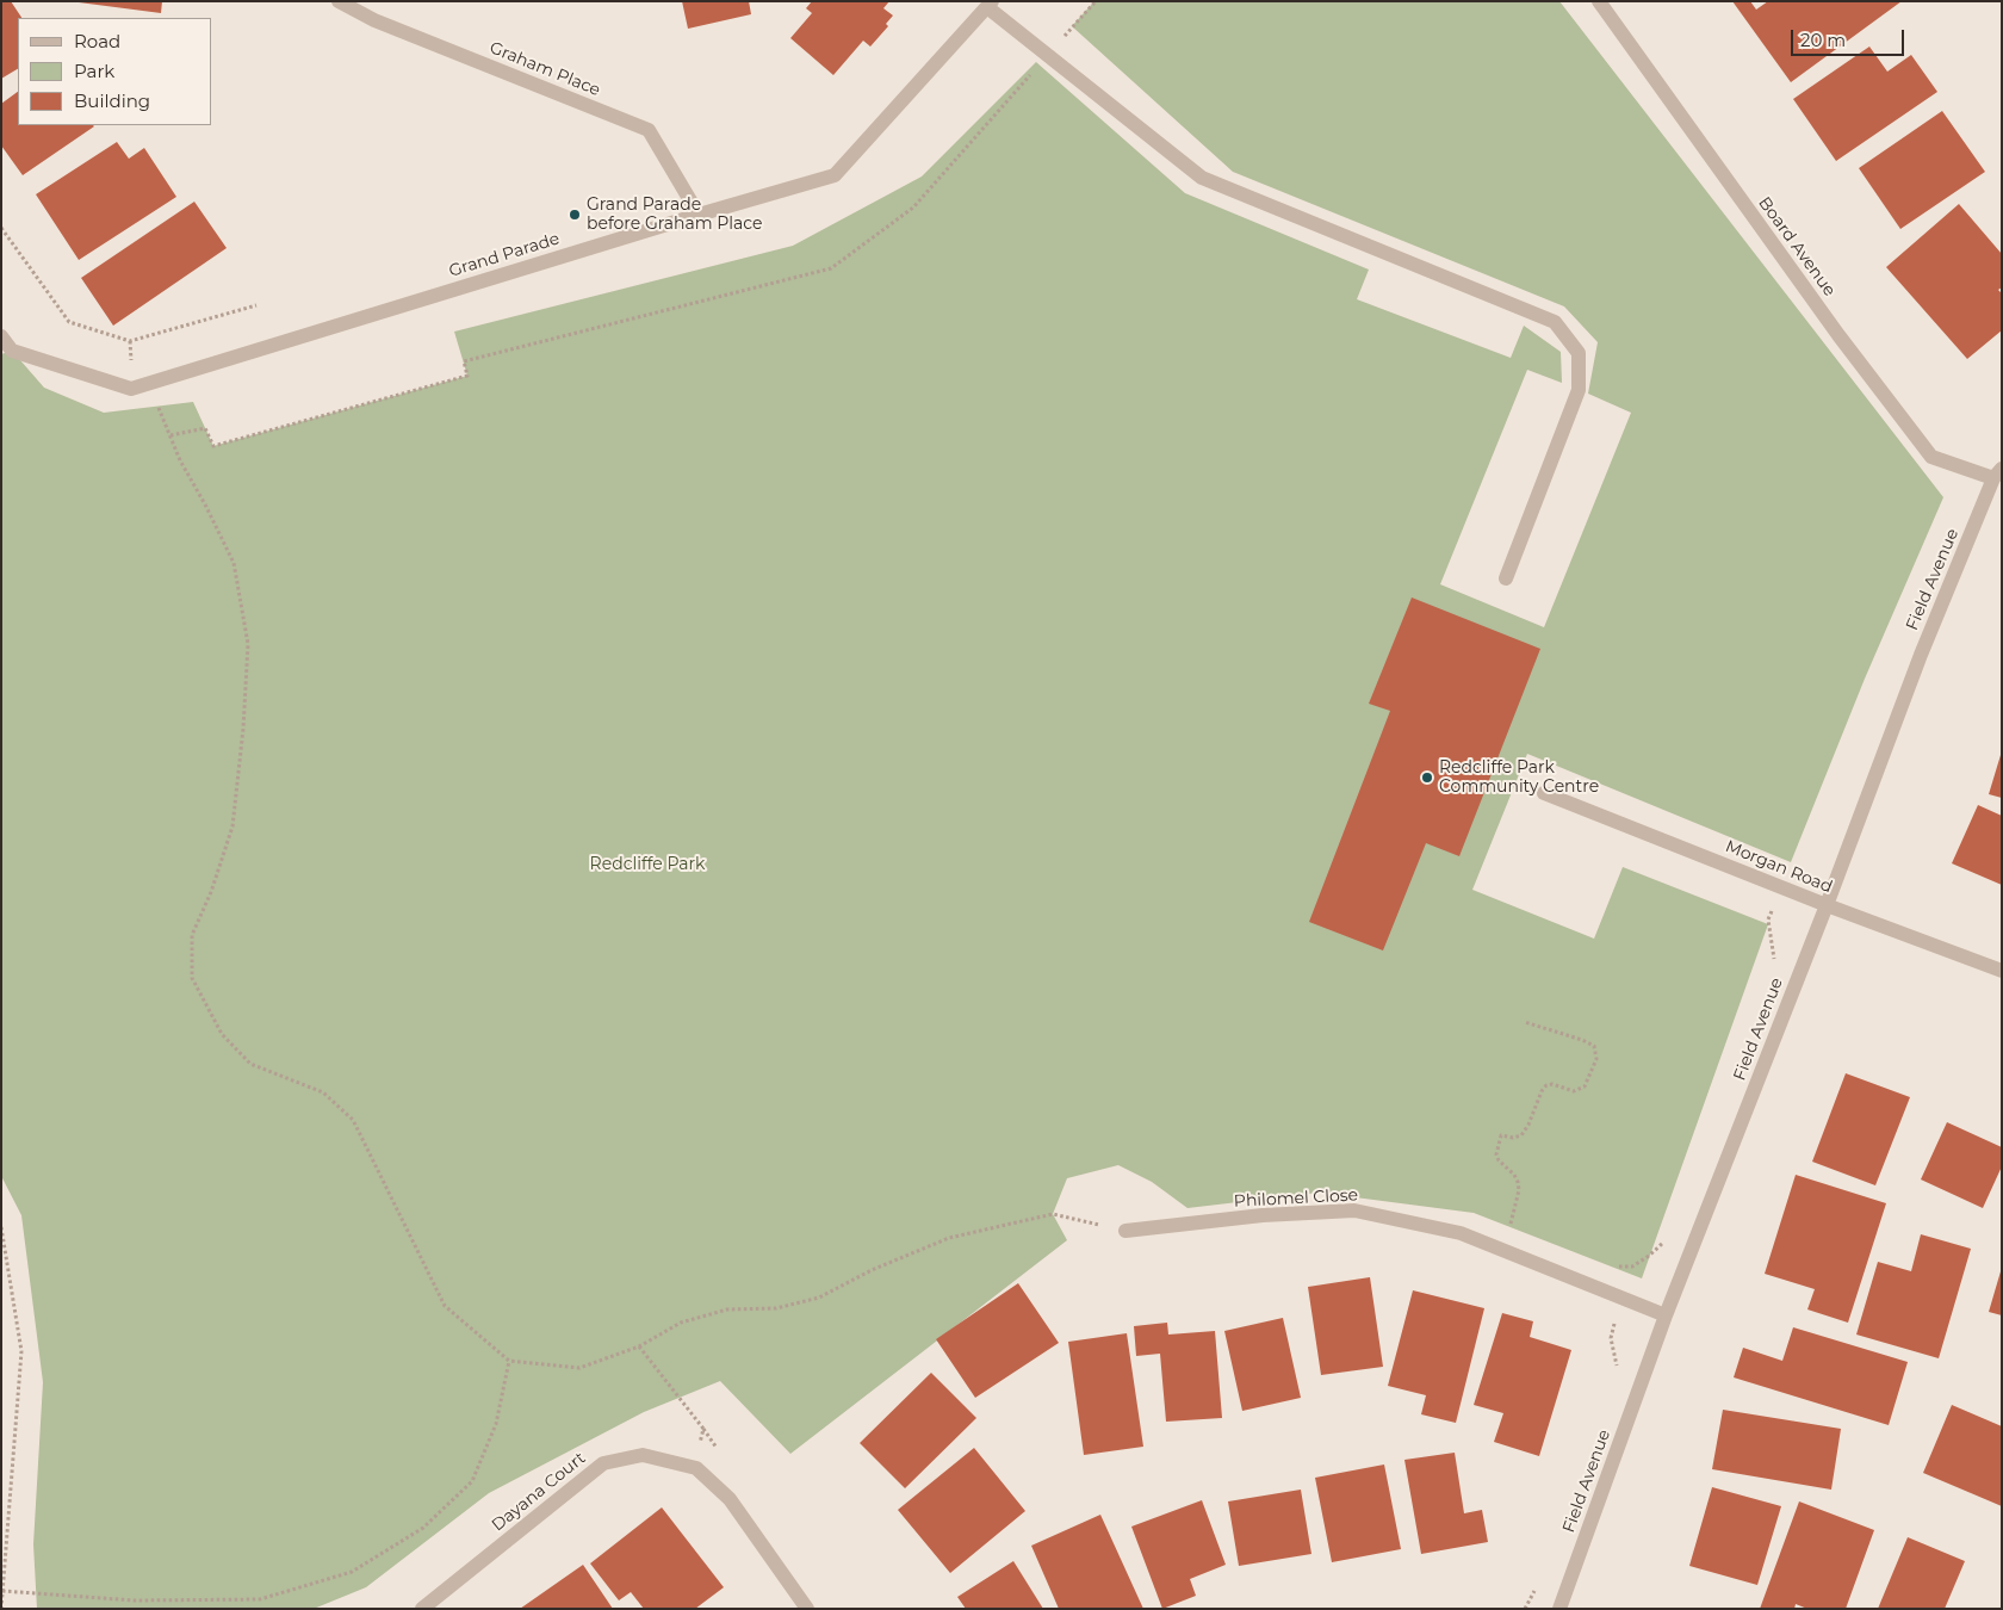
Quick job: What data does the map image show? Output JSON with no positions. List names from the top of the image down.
{
  "streets": {
    "street": [
      "Graham Place",
      "Board Avenue",
      "Grand Parade",
      "Field Avenue",
      "Morgan Road",
      "Philomel Close",
      "Dayana Court"
    ]
  },
  "crossings": [
    ["Graham Place", "Grand Parade"],
    ["Board Avenue", "Field Avenue"],
    ["Field Avenue", "Morgan Road"],
    ["Field Avenue", "Philomel Close"]
  ],
  "parks": ["Redcliffe Park"],
  "places": ["Grand Parade before Graham Place", "Redcliffe Park Community Centre"],
  "legend": ["Road", "Park", "Building"],
  "scale_bar": "20 m"
}
